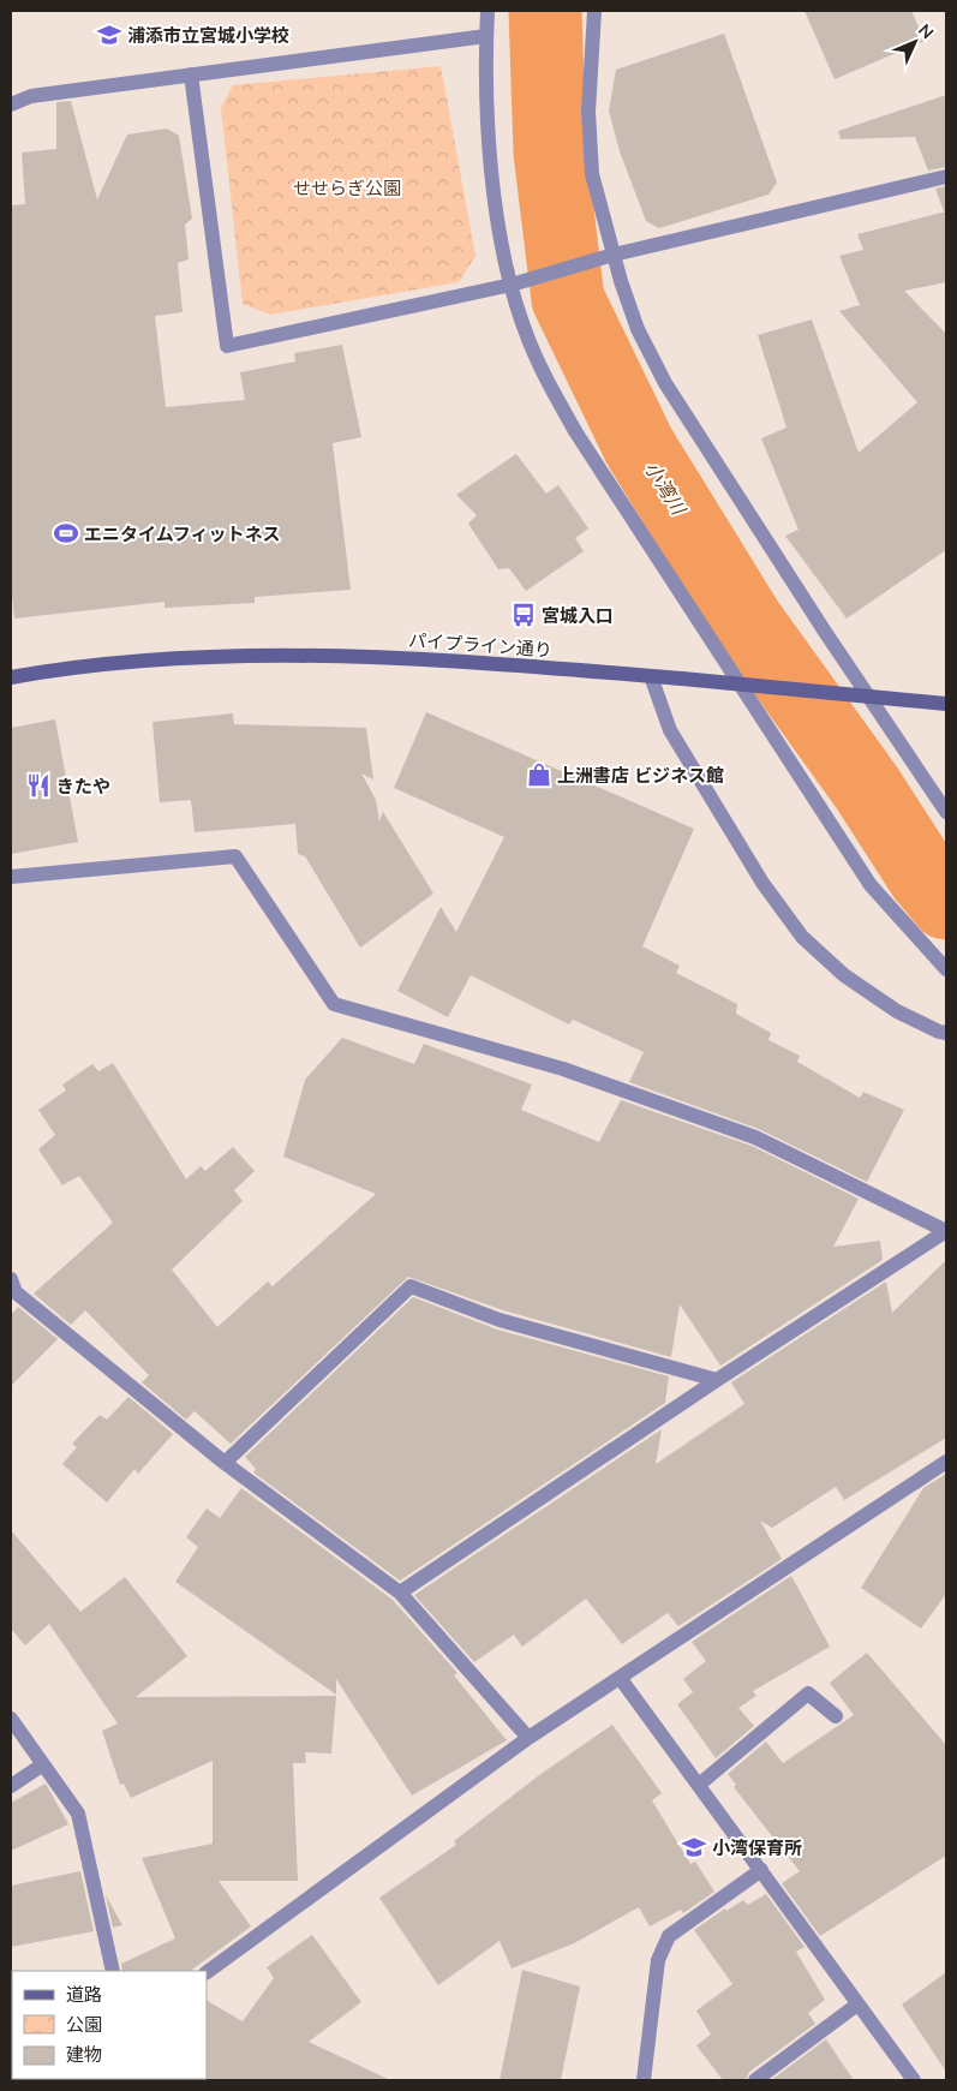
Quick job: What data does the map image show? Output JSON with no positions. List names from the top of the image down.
{
  "streets": {
    "main road": ["パイプライン通り"]
  },
  "water": ["小湾川"],
  "parks": ["せせらぎ公園"],
  "places": {
    "school or university": ["浦添市立宮城小学校", "小湾保育所"],
    "sports": ["エニタイムフィットネス"],
    "bus stop": ["宮城入口"],
    "shop": ["上洲書店 ビジネス館"],
    "restaurant": ["きたや"]
  },
  "legend": ["道路", "公園", "建物"],
  "north": "top right"
}
